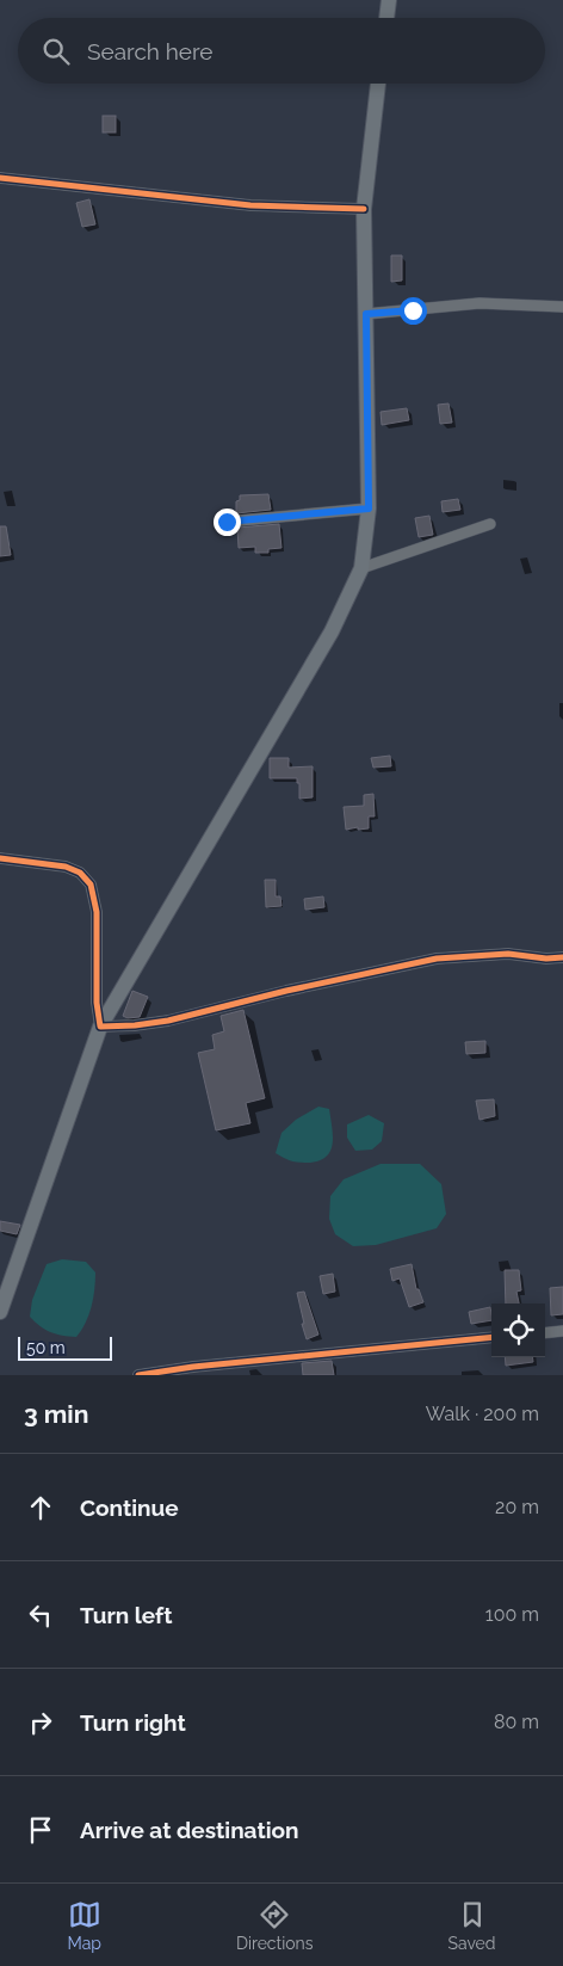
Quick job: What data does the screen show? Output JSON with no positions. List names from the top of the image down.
{
  "scale_bar": "50 m",
  "page": {
    "search": "Search here",
    "scale": "50 m",
    "heading": ["3 min", "Walk · 200 m"],
    "list": [
      ["Continue", "20 m"],
      ["Turn left", "100 m"],
      ["Turn right", "80 m"],
      "Arrive at destination"
    ],
    "nav": ["Map", "Directions", "Saved"]
  }
}
